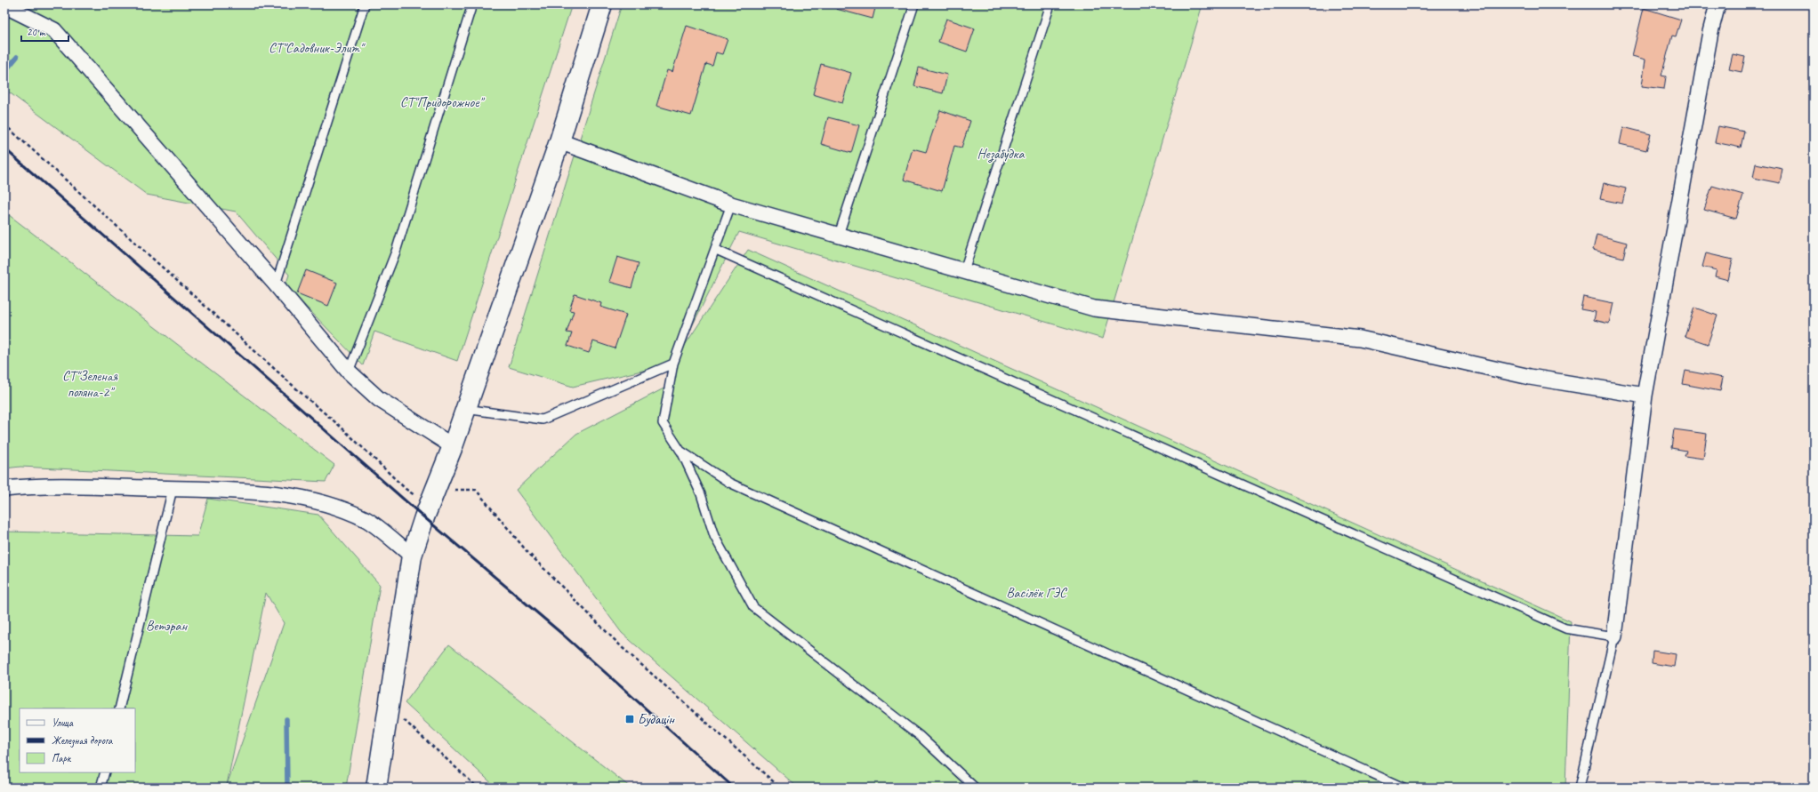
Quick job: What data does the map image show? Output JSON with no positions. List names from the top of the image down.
{
  "parks": [
    "СТ\"Садовник-Элит\"",
    "СТ\"Придорожное\"",
    "Незабудка",
    "СТ\"Зеленая поляна-2\"",
    "Васілёк ГЭС",
    "Ветэран"
  ],
  "places": {
    "transit": ["Будацін"]
  },
  "legend": ["Улица", "Железная дорога", "Парк"],
  "scale_bar": "20 m"
}
